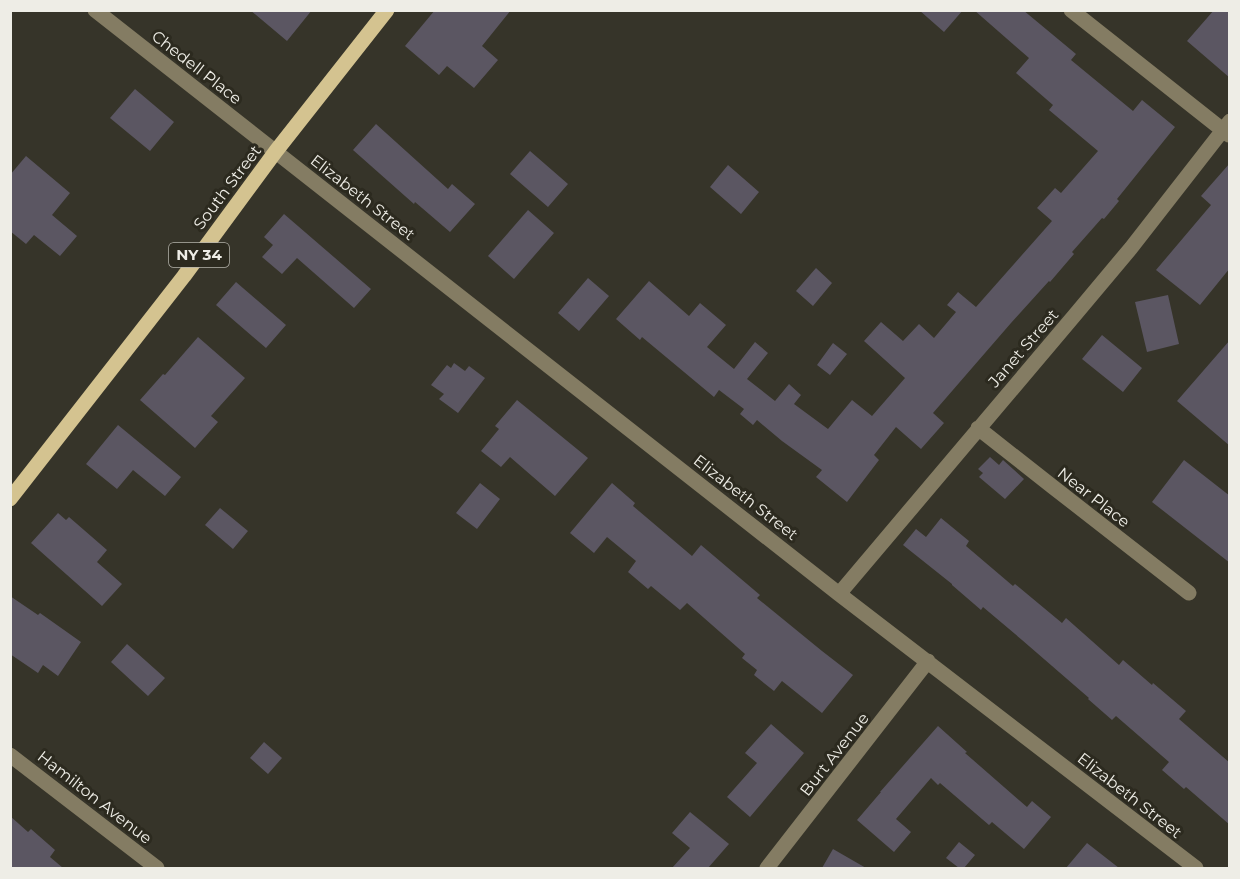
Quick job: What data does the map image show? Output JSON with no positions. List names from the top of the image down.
{
  "streets": {
    "main road": ["South Street", "NY 34"],
    "street": [
      "Chedell Place",
      "Elizabeth Street",
      "Janet Street",
      "Near Place",
      "Burt Avenue",
      "Hamilton Avenue"
    ]
  },
  "crossings": [
    ["Chedell Place", "South Street"],
    ["Chedell Place", "Elizabeth Street"],
    ["South Street", "Elizabeth Street"],
    ["Elizabeth Street", "Janet Street"],
    ["Elizabeth Street", "Burt Avenue"],
    ["Janet Street", "Near Place"]
  ]
}
